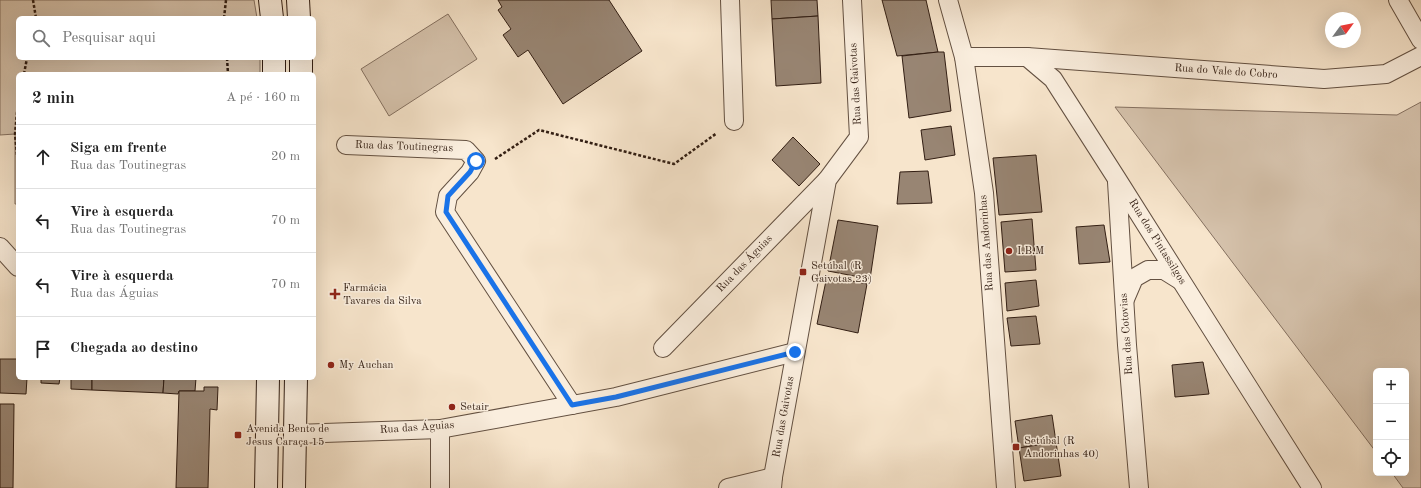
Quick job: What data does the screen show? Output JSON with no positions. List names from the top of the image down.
{
  "streets": {
    "street": [
      "Rua do Vale do Cobro",
      "Rua das Gaivotas",
      "Rua das Toutinegras",
      "Rua dos Pintassilgos",
      "Rua das Andorinhas",
      "Rua das Águias",
      "Rua das Cotovias"
    ]
  },
  "crossings": [
    ["Rua do Vale do Cobro", "Rua dos Pintassilgos"],
    ["Rua das Gaivotas", "Rua das Águias"],
    ["Rua das Toutinegras", "Rua das Águias"],
    ["Rua dos Pintassilgos", "Rua das Cotovias"]
  ],
  "places": {
    "other": ["I.B.M", "My Auchan", "Setair"],
    "transit": ["Setúbal (R Gaivotas 23)", "Avenida Bento de Jesus Caraça 15", "Setúbal (R Andorinhas 40)"],
    "health": ["Farmácia Tavares da Silva"]
  },
  "north": "top right",
  "page": {
    "search": "Pesquisar aqui",
    "heading": ["2 min", "A pé · 160 m"],
    "list": [
      ["Siga em frente", "Rua das Toutinegras", "20 m"],
      ["Vire à esquerda", "Rua das Toutinegras", "70 m"],
      ["Vire à esquerda", "Rua das Águias", "70 m"],
      "Chegada ao destino"
    ],
    "map_buttons": ["+", "−"]
  }
}
